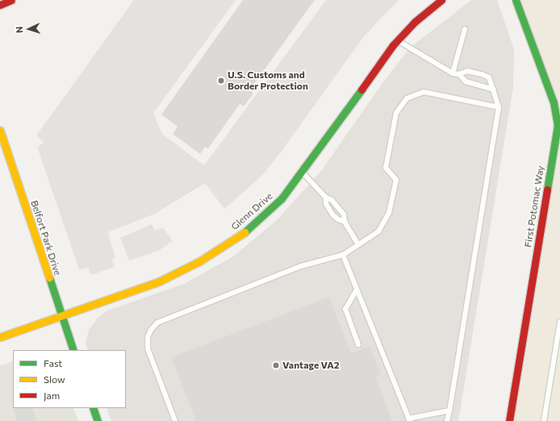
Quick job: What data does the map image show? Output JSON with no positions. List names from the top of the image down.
{
  "streets": {
    "street": ["First Potomac Way", "Glenn Drive", "Belfort Park Drive"]
  },
  "crossings": [
    ["Glenn Drive", "Belfort Park Drive"]
  ],
  "places": ["U.S. Customs and Border Protection", "Vantage VA2"],
  "legend": ["Fast", "Slow", "Jam"],
  "north": "left"
}
